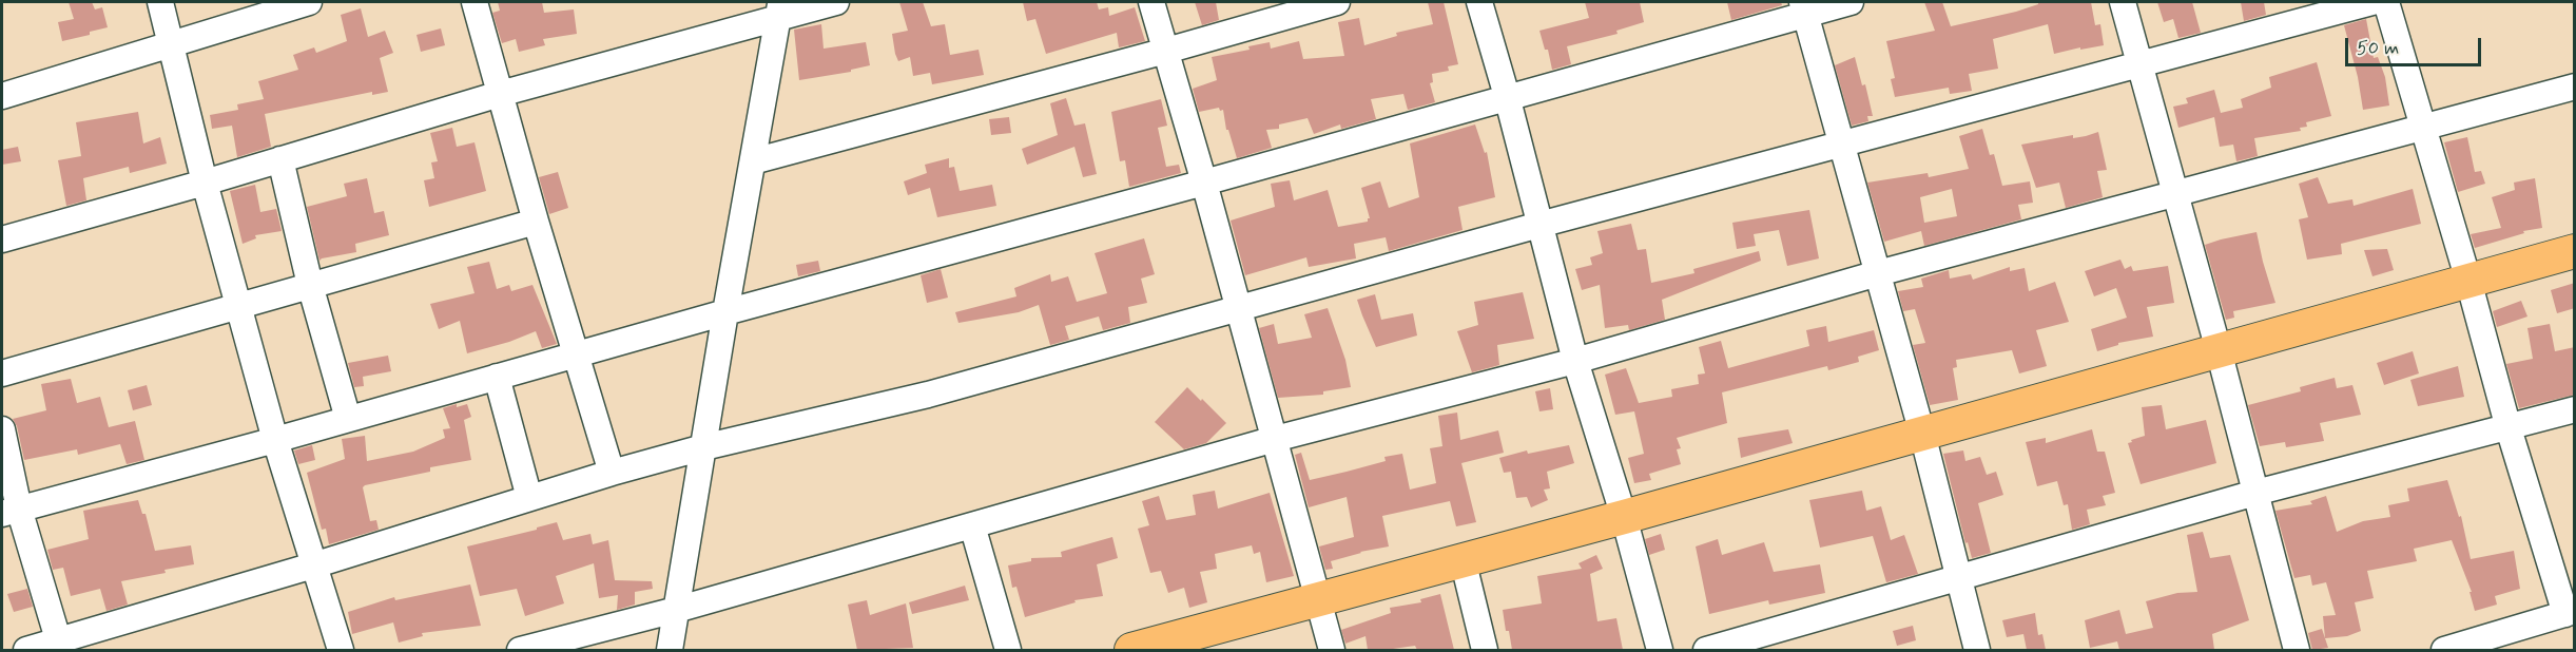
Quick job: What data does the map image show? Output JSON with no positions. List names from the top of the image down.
{
  "scale_bar": "50 m"
}
